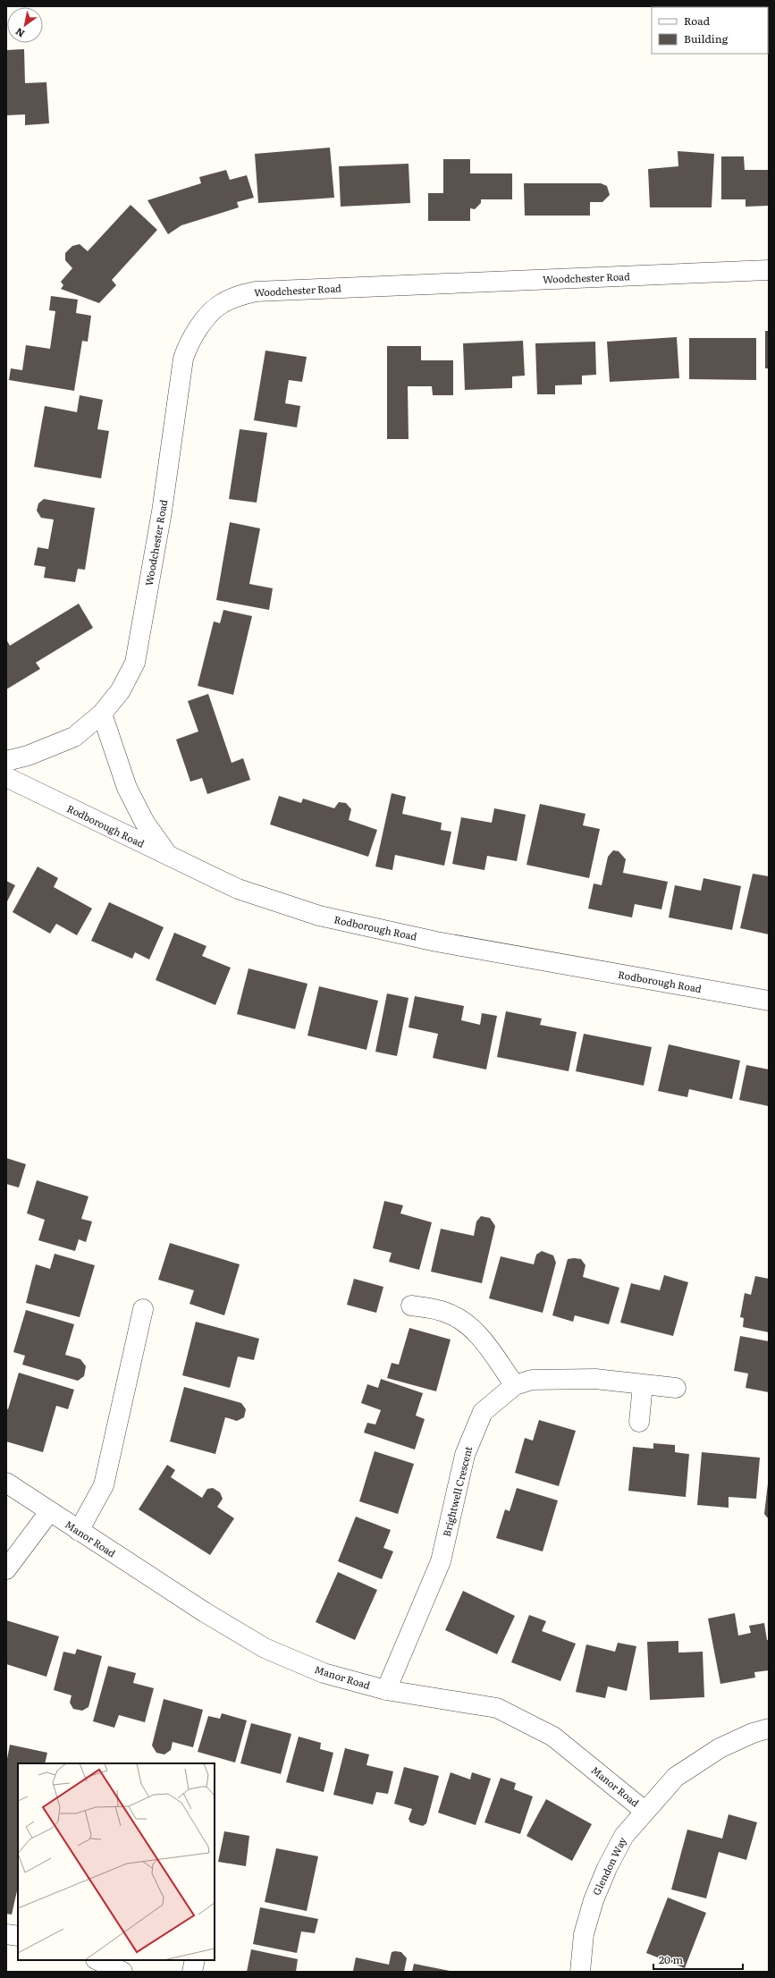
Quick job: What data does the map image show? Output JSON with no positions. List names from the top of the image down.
{
  "streets": {
    "street": [
      "Woodchester Road",
      "Rodborough Road",
      "Brightwell Crescent",
      "Manor Road",
      "Glendon Way"
    ]
  },
  "crossings": [
    ["Brightwell Crescent", "Manor Road"],
    ["Manor Road", "Glendon Way"]
  ],
  "legend": ["Road", "Building"],
  "scale_bar": "20 m",
  "north": "bottom left"
}
